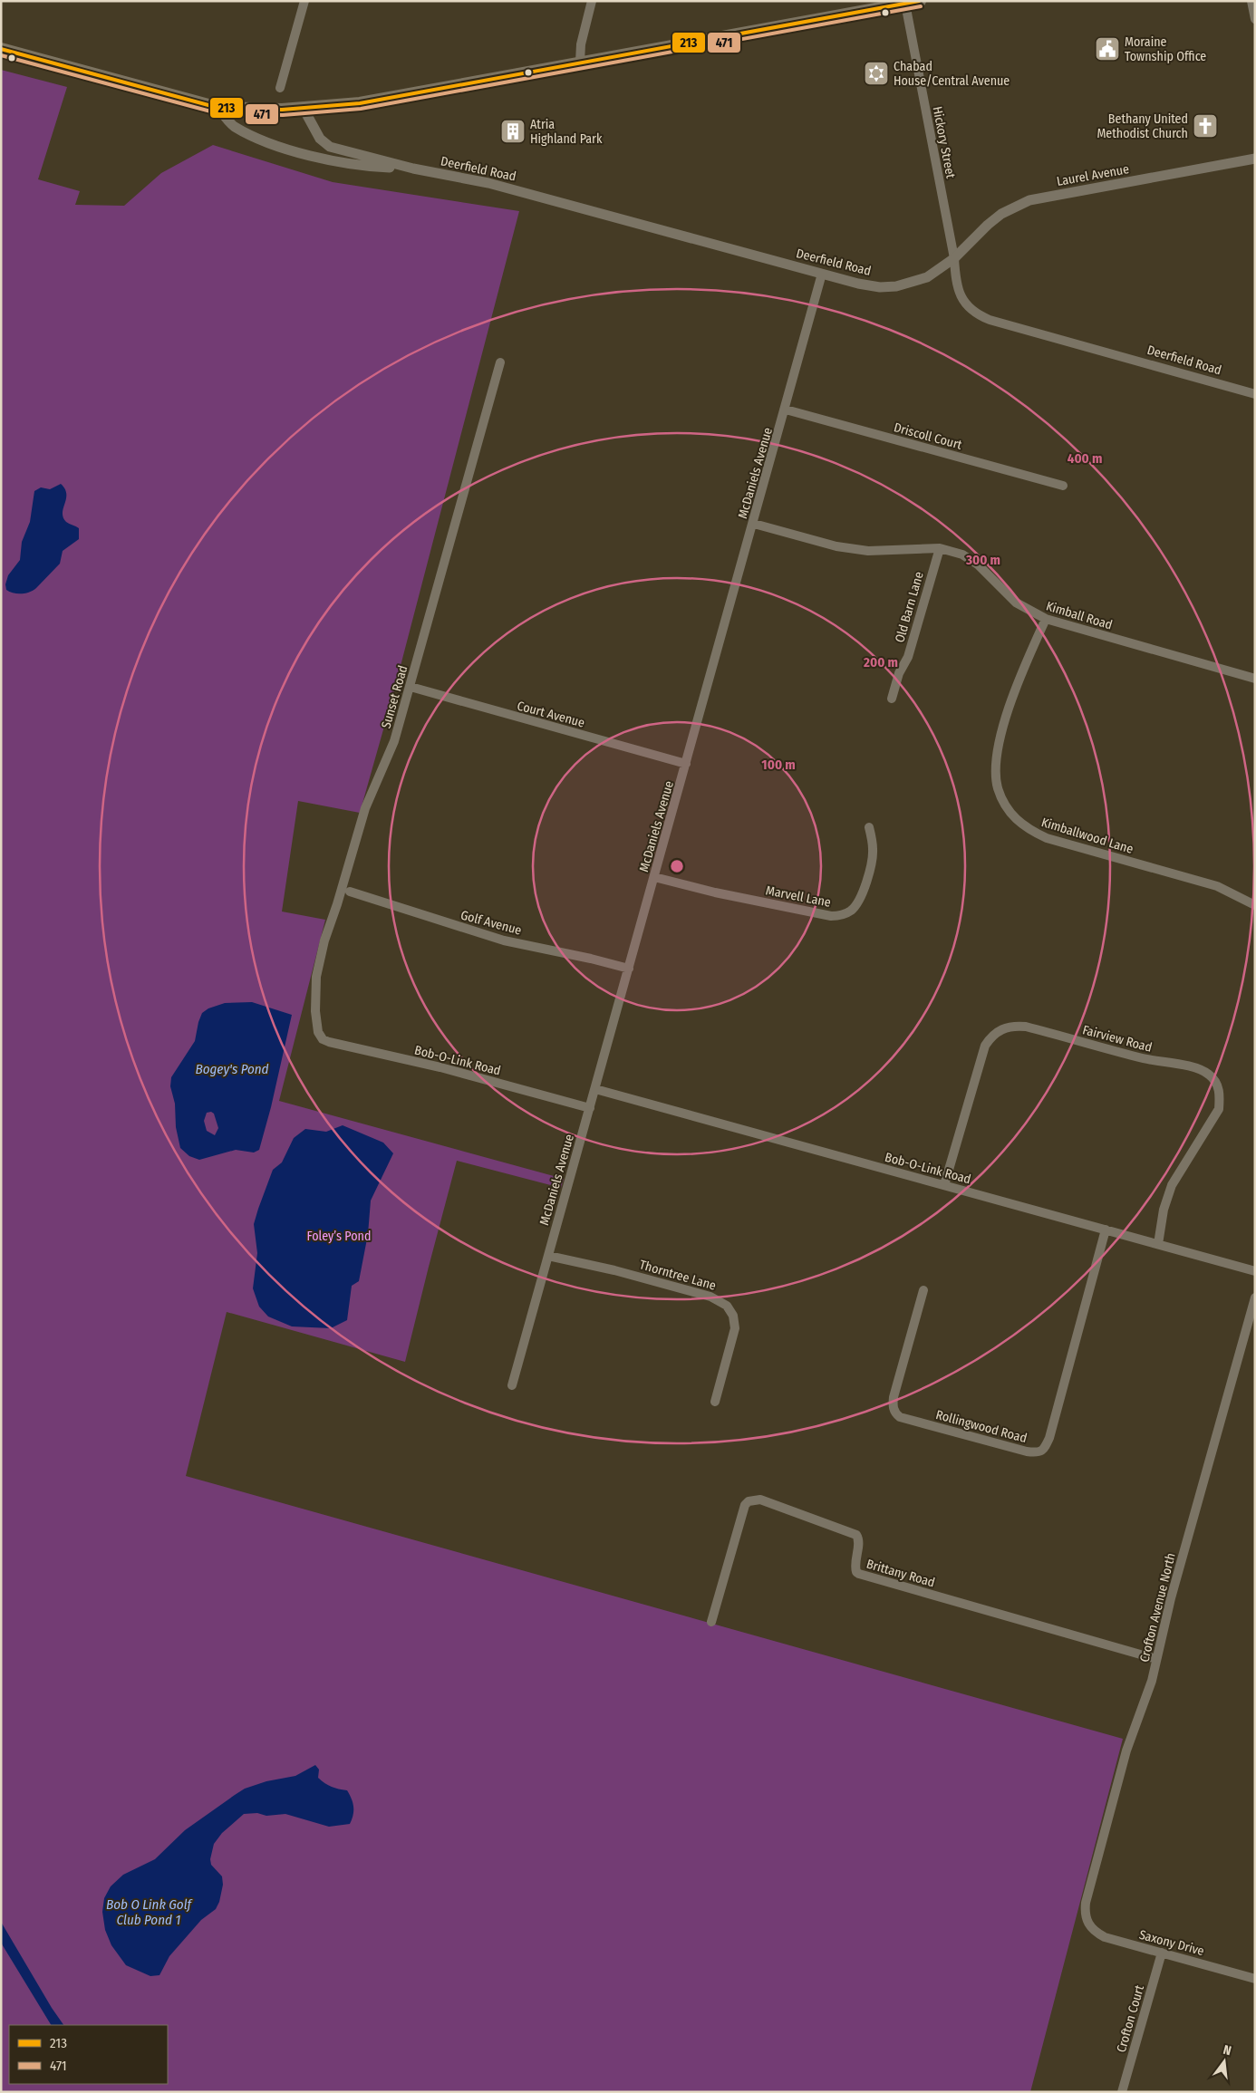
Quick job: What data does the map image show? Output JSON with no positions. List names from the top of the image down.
{
  "streets": {
    "street": [
      "Hickory Street",
      "Deerfield Road",
      "Laurel Avenue",
      "Driscoll Court",
      "McDaniels Avenue",
      "Old Barn Lane",
      "Kimball Road",
      "Sunset Road",
      "Court Avenue",
      "Kimballwood Lane",
      "Marvell Lane",
      "Golf Avenue",
      "Fairview Road",
      "Bob-O-Link Road",
      "Thorntree Lane",
      "Rollingwood Road",
      "Brittany Road",
      "Crofton Avenue North",
      "Saxony Drive",
      "Crofton Court"
    ]
  },
  "crossings": [
    ["Hickory Street", "Deerfield Road"],
    ["Hickory Street", "Laurel Avenue"],
    ["Deerfield Road", "Laurel Avenue"],
    ["Deerfield Road", "McDaniels Avenue"],
    ["Driscoll Court", "McDaniels Avenue"],
    ["McDaniels Avenue", "Kimball Road"],
    ["McDaniels Avenue", "Court Avenue"],
    ["McDaniels Avenue", "Marvell Lane"],
    ["McDaniels Avenue", "Golf Avenue"],
    ["McDaniels Avenue", "Bob-O-Link Road"],
    ["McDaniels Avenue", "Thorntree Lane"],
    ["Old Barn Lane", "Kimball Road"],
    ["Kimball Road", "Kimballwood Lane"],
    ["Sunset Road", "Court Avenue"],
    ["Sunset Road", "Bob-O-Link Road"],
    ["Fairview Road", "Bob-O-Link Road"],
    ["Bob-O-Link Road", "Rollingwood Road"],
    ["Brittany Road", "Crofton Avenue North"],
    ["Crofton Avenue North", "Saxony Drive"],
    ["Saxony Drive", "Crofton Court"]
  ],
  "water": ["Bogey's Pond", "Bob O Link Golf Club Pond 1"],
  "parks": ["Foley’s Pond"],
  "places": {
    "public building": ["Moraine Township Office"],
    "synagogue": ["Chabad House/Central Avenue"],
    "church": ["Bethany United Methodist Church"],
    "building": ["Atria Highland Park"]
  },
  "lines": ["transit line 213", "transit line 471"],
  "legend": ["213", "471"],
  "north": "top",
  "rings": [
    "400 m",
    "300 m",
    "200 m",
    "100 m"
  ]
}
